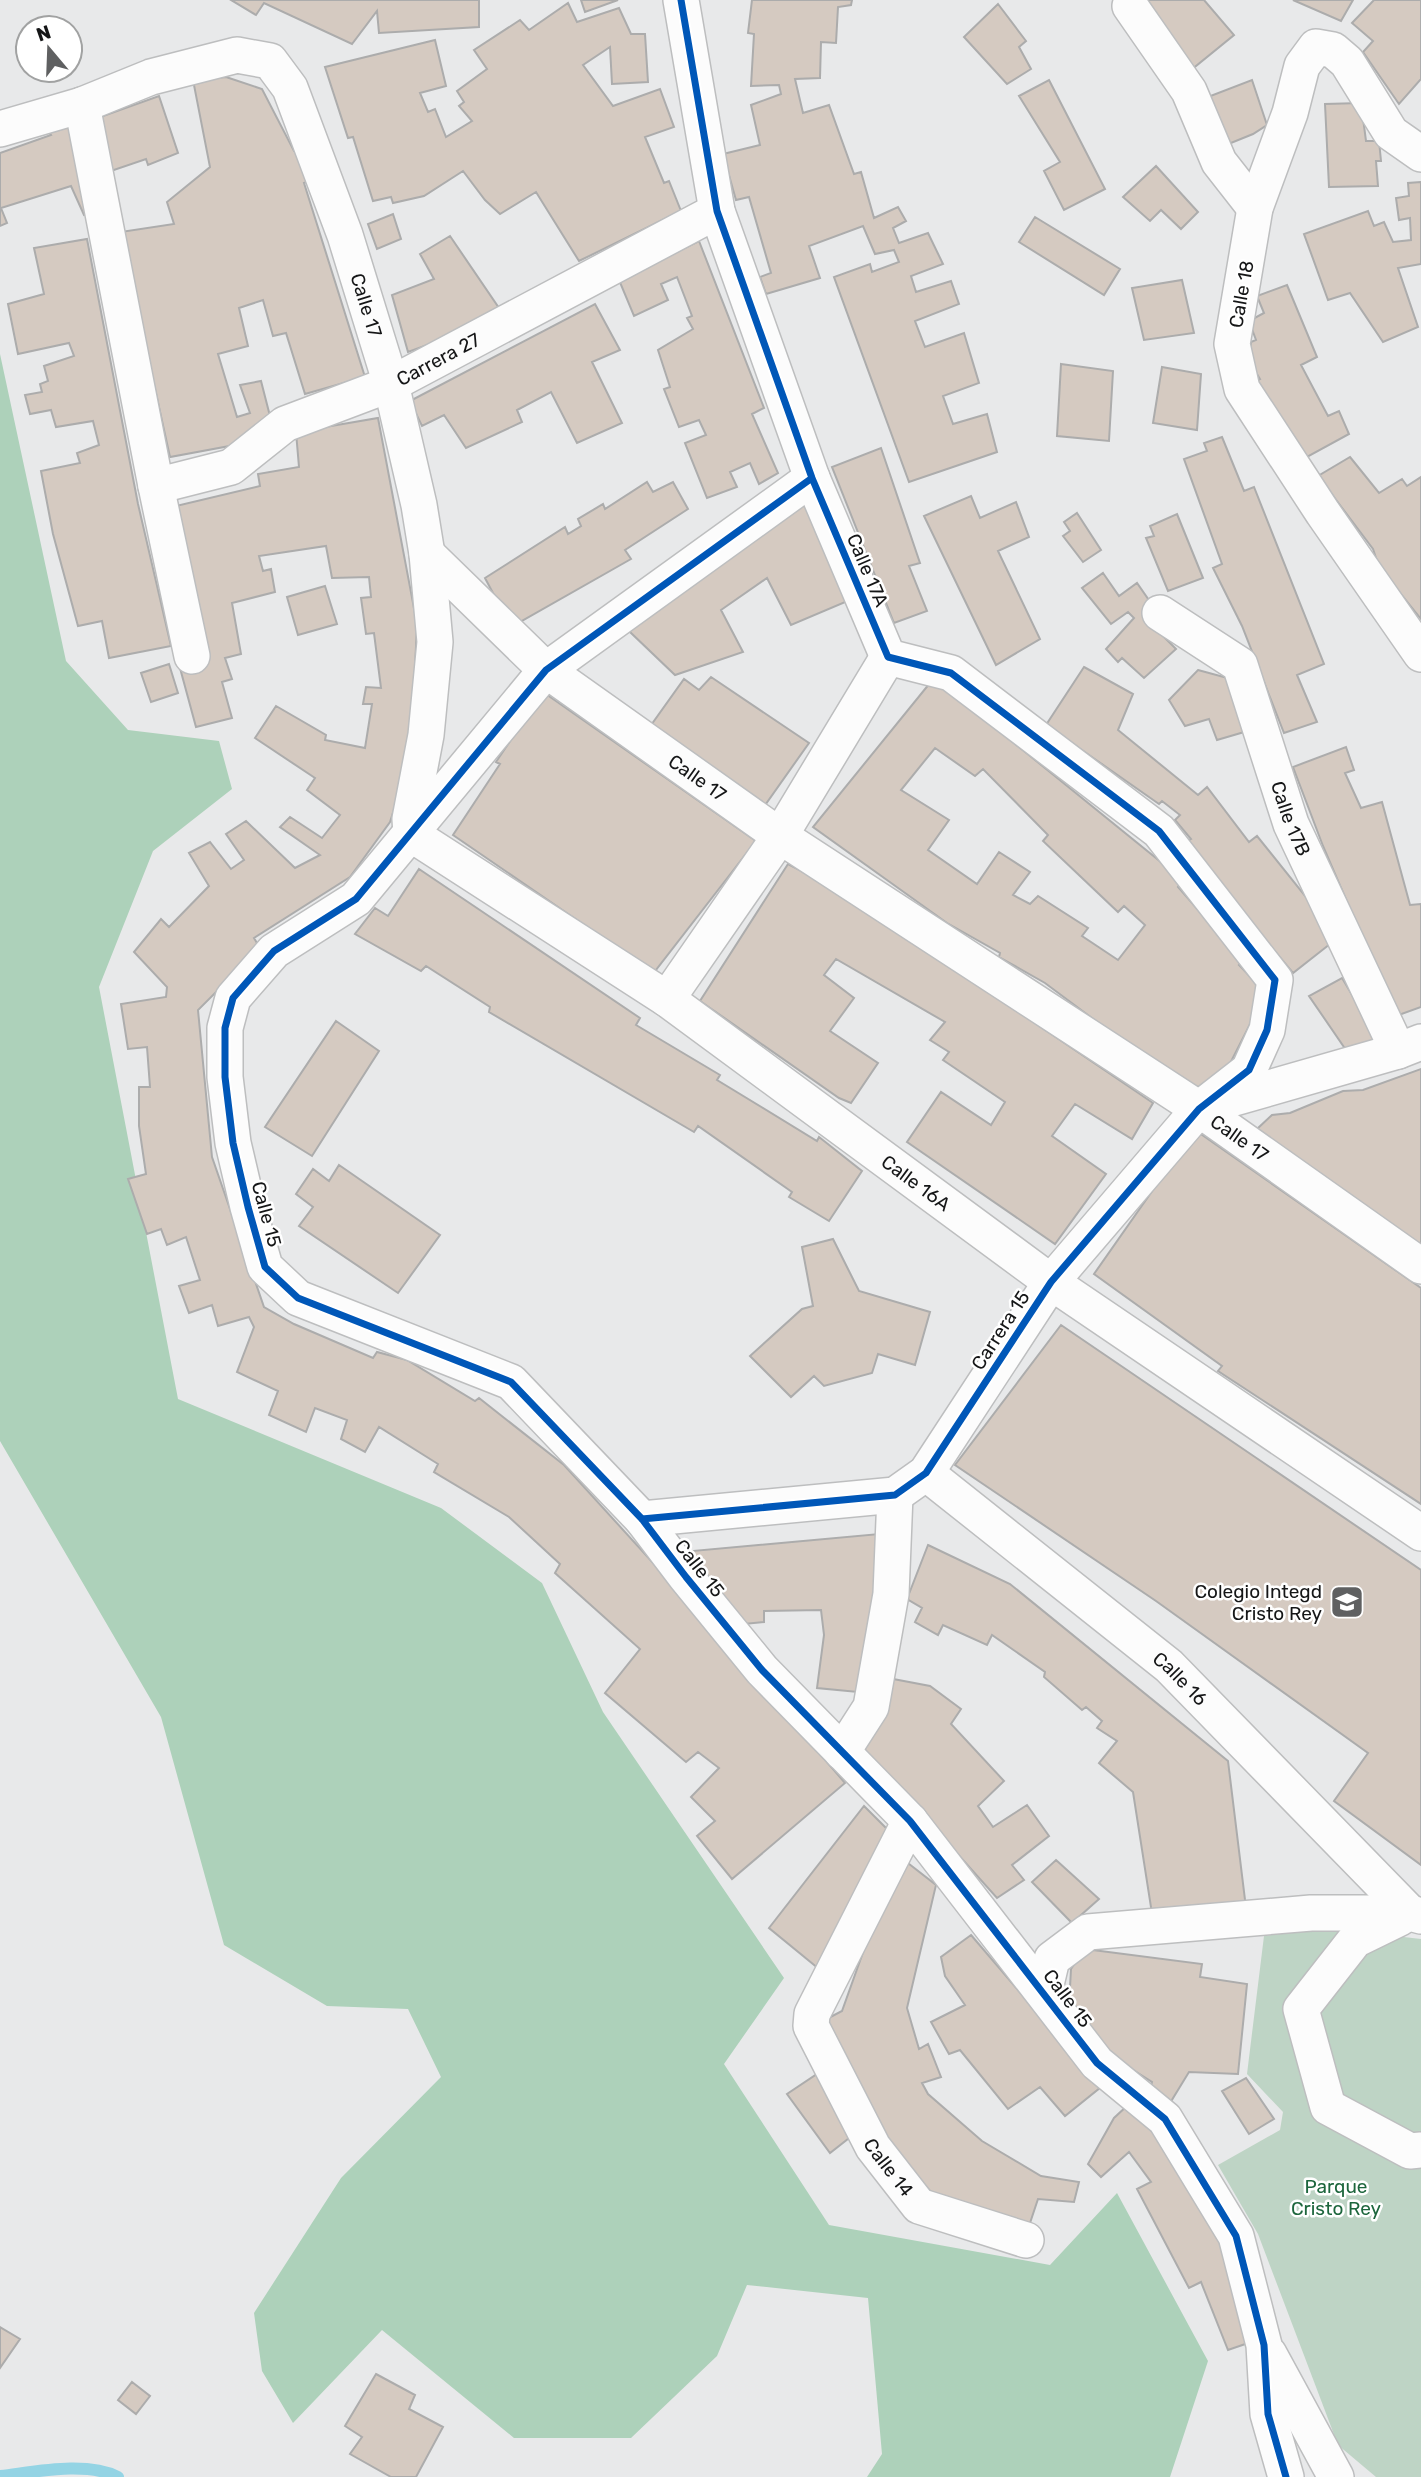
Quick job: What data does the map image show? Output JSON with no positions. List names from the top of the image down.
{
  "streets": {
    "street": [
      "Calle 18",
      "Calle 17",
      "Carrera 27",
      "Calle 17A",
      "Calle 17B",
      "Calle 16A",
      "Calle 15",
      "Carrera 15",
      "Calle 16",
      "Calle 14"
    ]
  },
  "crossings": [
    ["Calle 17", "Carrera 27"],
    ["Calle 17", "Calle 15"],
    ["Calle 17", "Carrera 15"],
    ["Carrera 27", "Calle 17A"],
    ["Calle 17A", "Calle 15"],
    ["Calle 17A", "Carrera 15"],
    ["Calle 16A", "Calle 15"],
    ["Calle 16A", "Carrera 15"],
    ["Calle 15", "Carrera 15"],
    ["Calle 15", "Calle 14"],
    ["Carrera 15", "Calle 16"]
  ],
  "parks": ["Parque Cristo Rey"],
  "places": {
    "school or university": ["Colegio Integd Cristo Rey"]
  },
  "north": "top"
}
